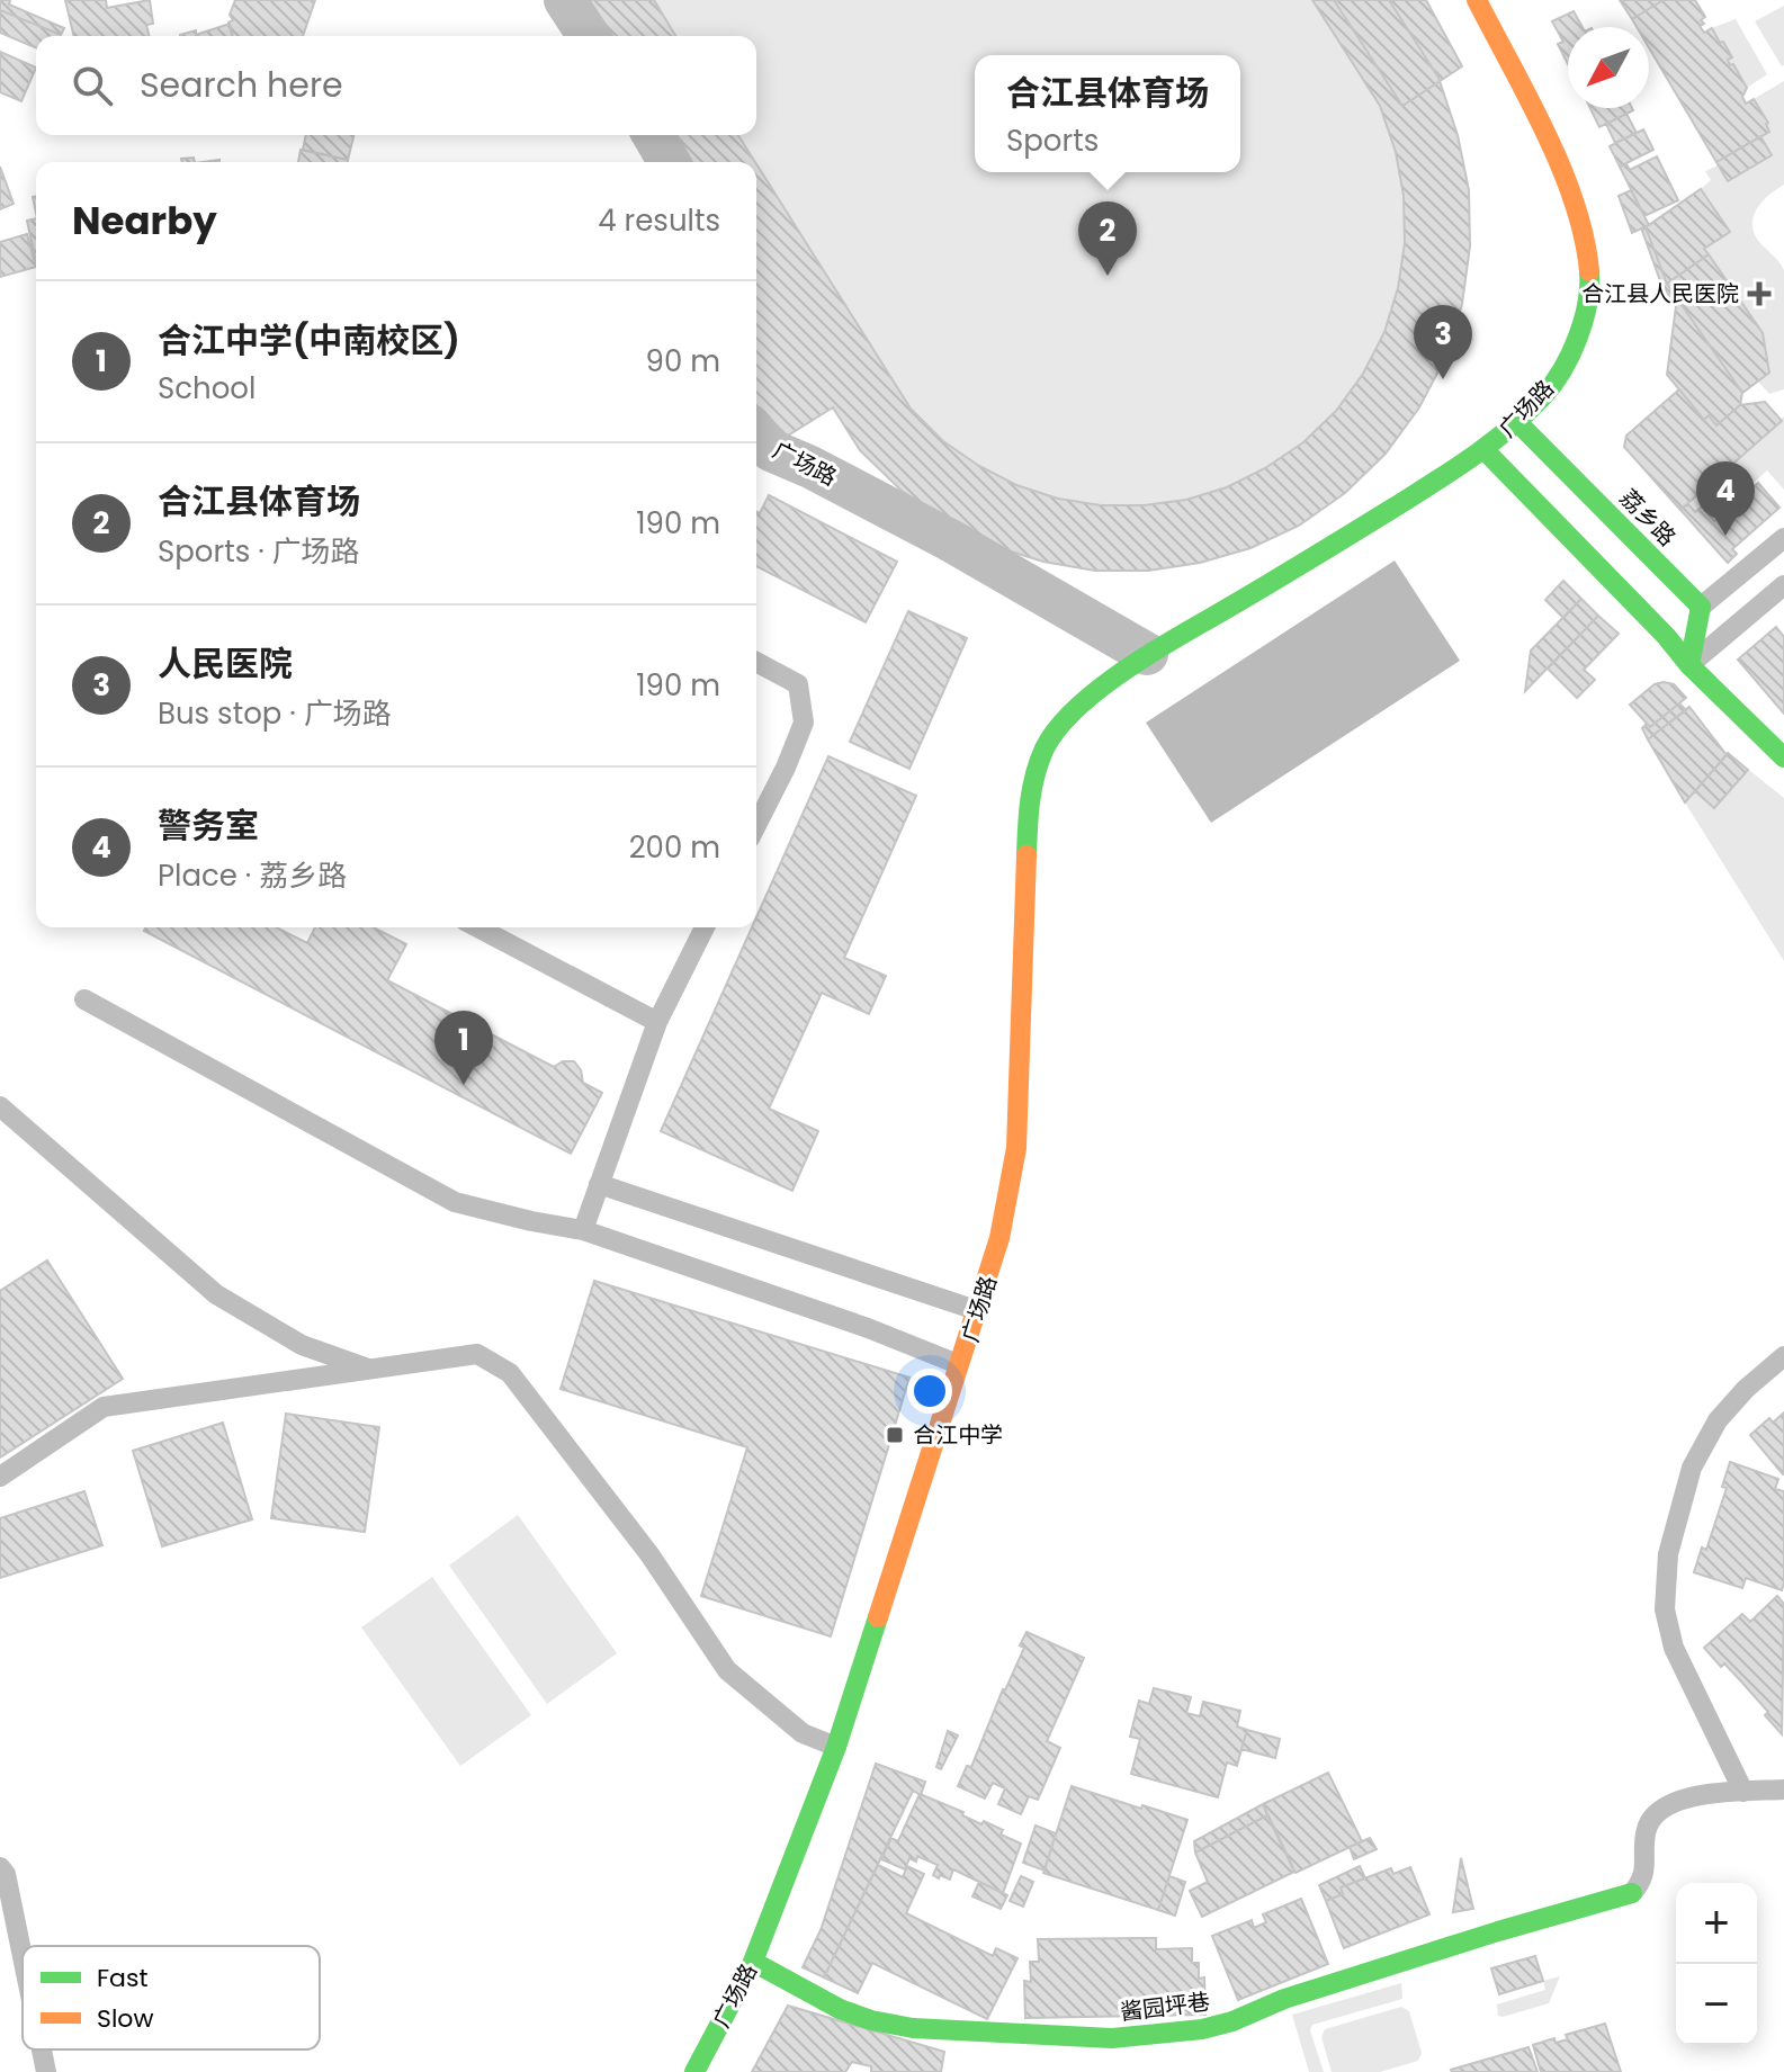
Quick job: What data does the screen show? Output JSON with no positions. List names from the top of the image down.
{
  "streets": {
    "main road": ["广场路", "荔乡路", "酱园坪巷"]
  },
  "crossings": [
    ["广场路", "荔乡路"],
    ["广场路", "酱园坪巷"]
  ],
  "places": {
    "health": ["合江县人民医院"],
    "transit": ["合江中学"]
  },
  "legend": ["Fast", "Slow"],
  "north": "bottom left",
  "page": {
    "search": "Search here",
    "popup": ["合江县体育场", "Sports"],
    "heading": ["Nearby", "4 results"],
    "pins": [
      "2",
      "3",
      "4",
      "1"
    ],
    "list": [
      {
        "mark": "1",
        "name": "合江中学(中南校区)",
        "note": "School",
        "value": "90 m"
      },
      {
        "mark": "2",
        "name": "合江县体育场",
        "note": "Sports · 广场路",
        "value": "190 m"
      },
      {
        "mark": "3",
        "name": "人民医院",
        "note": "Bus stop · 广场路",
        "value": "190 m"
      },
      {
        "mark": "4",
        "name": "警务室",
        "note": "Place · 荔乡路",
        "value": "200 m"
      }
    ],
    "map_buttons": ["+", "−"]
  }
}
